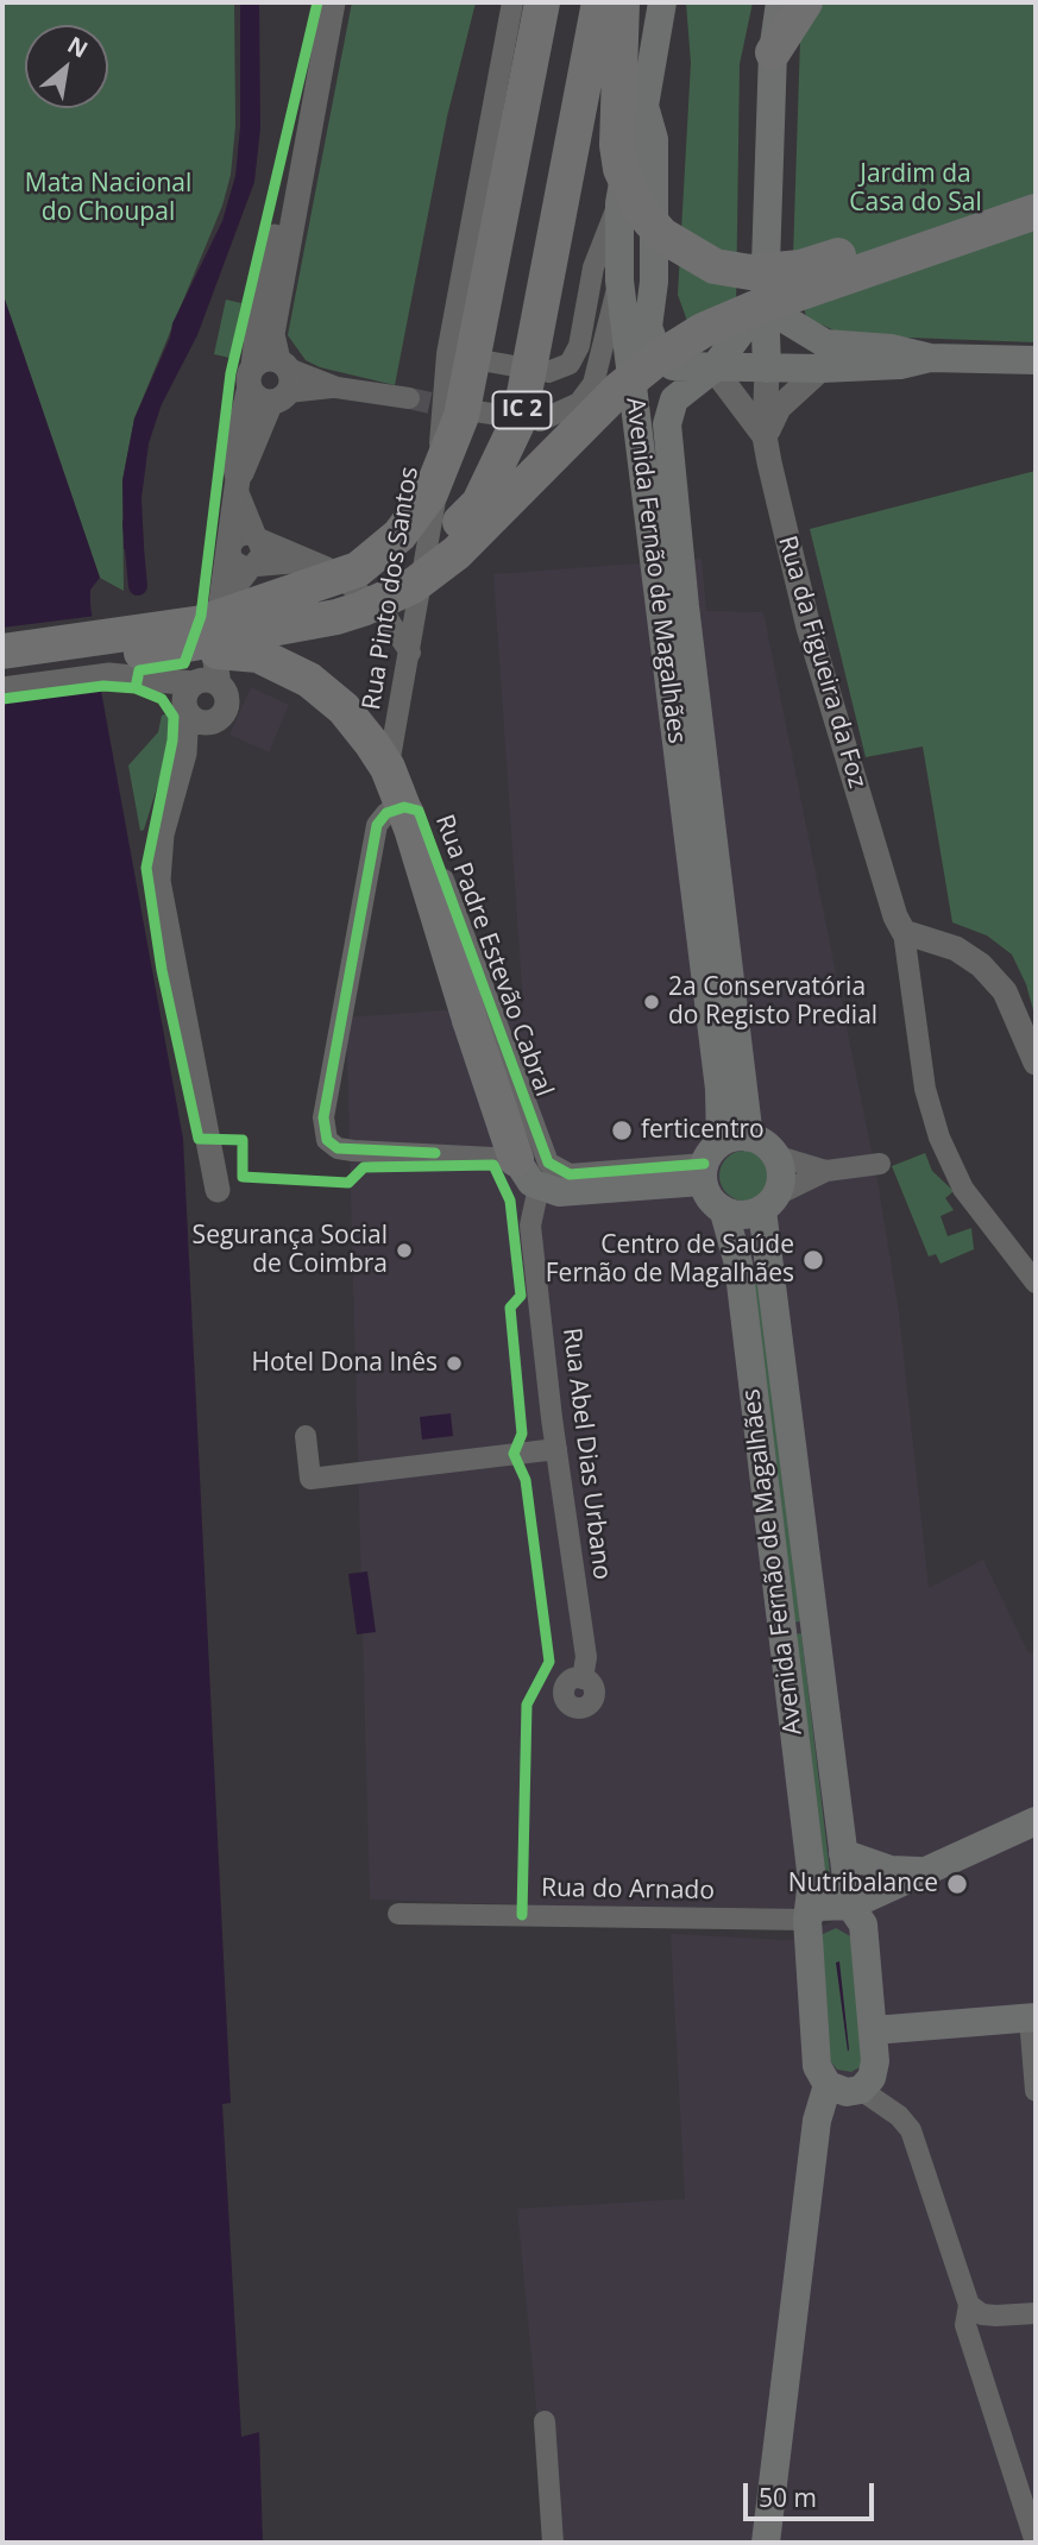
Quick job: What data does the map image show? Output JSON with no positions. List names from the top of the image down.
{
  "streets": {
    "highway": ["IC 2"],
    "main road": ["Avenida Fernão de Magalhães", "Rua da Figueira da Foz"],
    "street": [
      "Rua Pinto dos Santos",
      "Rua Padre Estevão Cabral",
      "Rua Abel Dias Urbano",
      "Rua do Arnado"
    ]
  },
  "crossings": [
    ["Avenida Fernão de Magalhães", "Rua da Figueira da Foz"],
    ["Avenida Fernão de Magalhães", "Rua Padre Estevão Cabral"],
    ["Avenida Fernão de Magalhães", "Rua do Arnado"],
    ["Rua Pinto dos Santos", "Rua Padre Estevão Cabral"]
  ],
  "parks": ["Jardim da Casa do Sal", "Mata Nacional do Choupal"],
  "places": [
    "2a Conservatória do Registo Predial",
    "ferticentro",
    "Segurança Social de Coimbra",
    "Centro de Saúde Fernão de Magalhães",
    "Hotel Dona Inês",
    "Nutribalance"
  ],
  "scale_bar": "50 m",
  "north": "top right"
}
